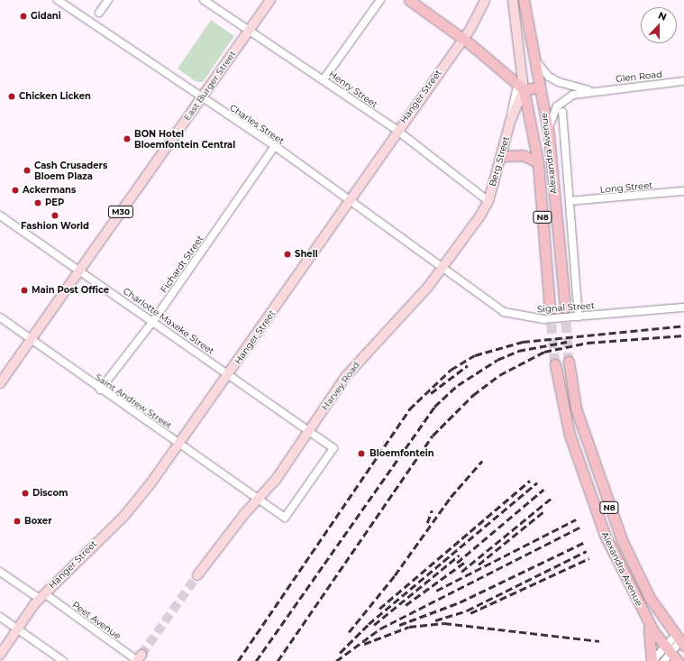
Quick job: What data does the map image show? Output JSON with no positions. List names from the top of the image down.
{
  "streets": {
    "highway": ["Alexandra Avenue", "N8"],
    "main road": [
      "East Burger Street",
      "Hanger Street",
      "Berg Street",
      "M30",
      "Harvey Road"
    ],
    "street": [
      "Glen Road",
      "Henry Street",
      "Charles Street",
      "Long Street",
      "Fichardt Street",
      "Signal Street",
      "Charlotte Maxeke Street",
      "Saint Andrew Street",
      "Peet Avenue"
    ]
  },
  "crossings": [
    ["Glen Road", "Alexandra Avenue"],
    ["East Burger Street", "Henry Street"],
    ["East Burger Street", "Charles Street"],
    ["East Burger Street", "Charlotte Maxeke Street"],
    ["East Burger Street", "Saint Andrew Street"],
    ["Henry Street", "Hanger Street"],
    ["Henry Street", "Berg Street"],
    ["Henry Street", "Harvey Road"],
    ["Hanger Street", "Charles Street"],
    ["Hanger Street", "Charlotte Maxeke Street"],
    ["Hanger Street", "Saint Andrew Street"],
    ["Hanger Street", "Peet Avenue"],
    ["Charles Street", "Fichardt Street"],
    ["Charles Street", "Signal Street"],
    ["Charles Street", "Harvey Road"],
    ["Alexandra Avenue", "Berg Street"],
    ["Berg Street", "Harvey Road"],
    ["Fichardt Street", "Charlotte Maxeke Street"],
    ["Fichardt Street", "Saint Andrew Street"],
    ["Signal Street", "Harvey Road"],
    ["Charlotte Maxeke Street", "Harvey Road"],
    ["Charlotte Maxeke Street", "Saint Andrew Street"],
    ["Harvey Road", "Saint Andrew Street"]
  ],
  "places": [
    "Gidani",
    "Chicken Licken",
    "BON Hotel Bloemfontein Central",
    "Cash Crusaders Bloem Plaza",
    "Ackermans",
    "PEP",
    "Fashion World",
    "Shell",
    "Main Post Office",
    "Bloemfontein",
    "Discom",
    "Boxer"
  ],
  "north": "top"
}
